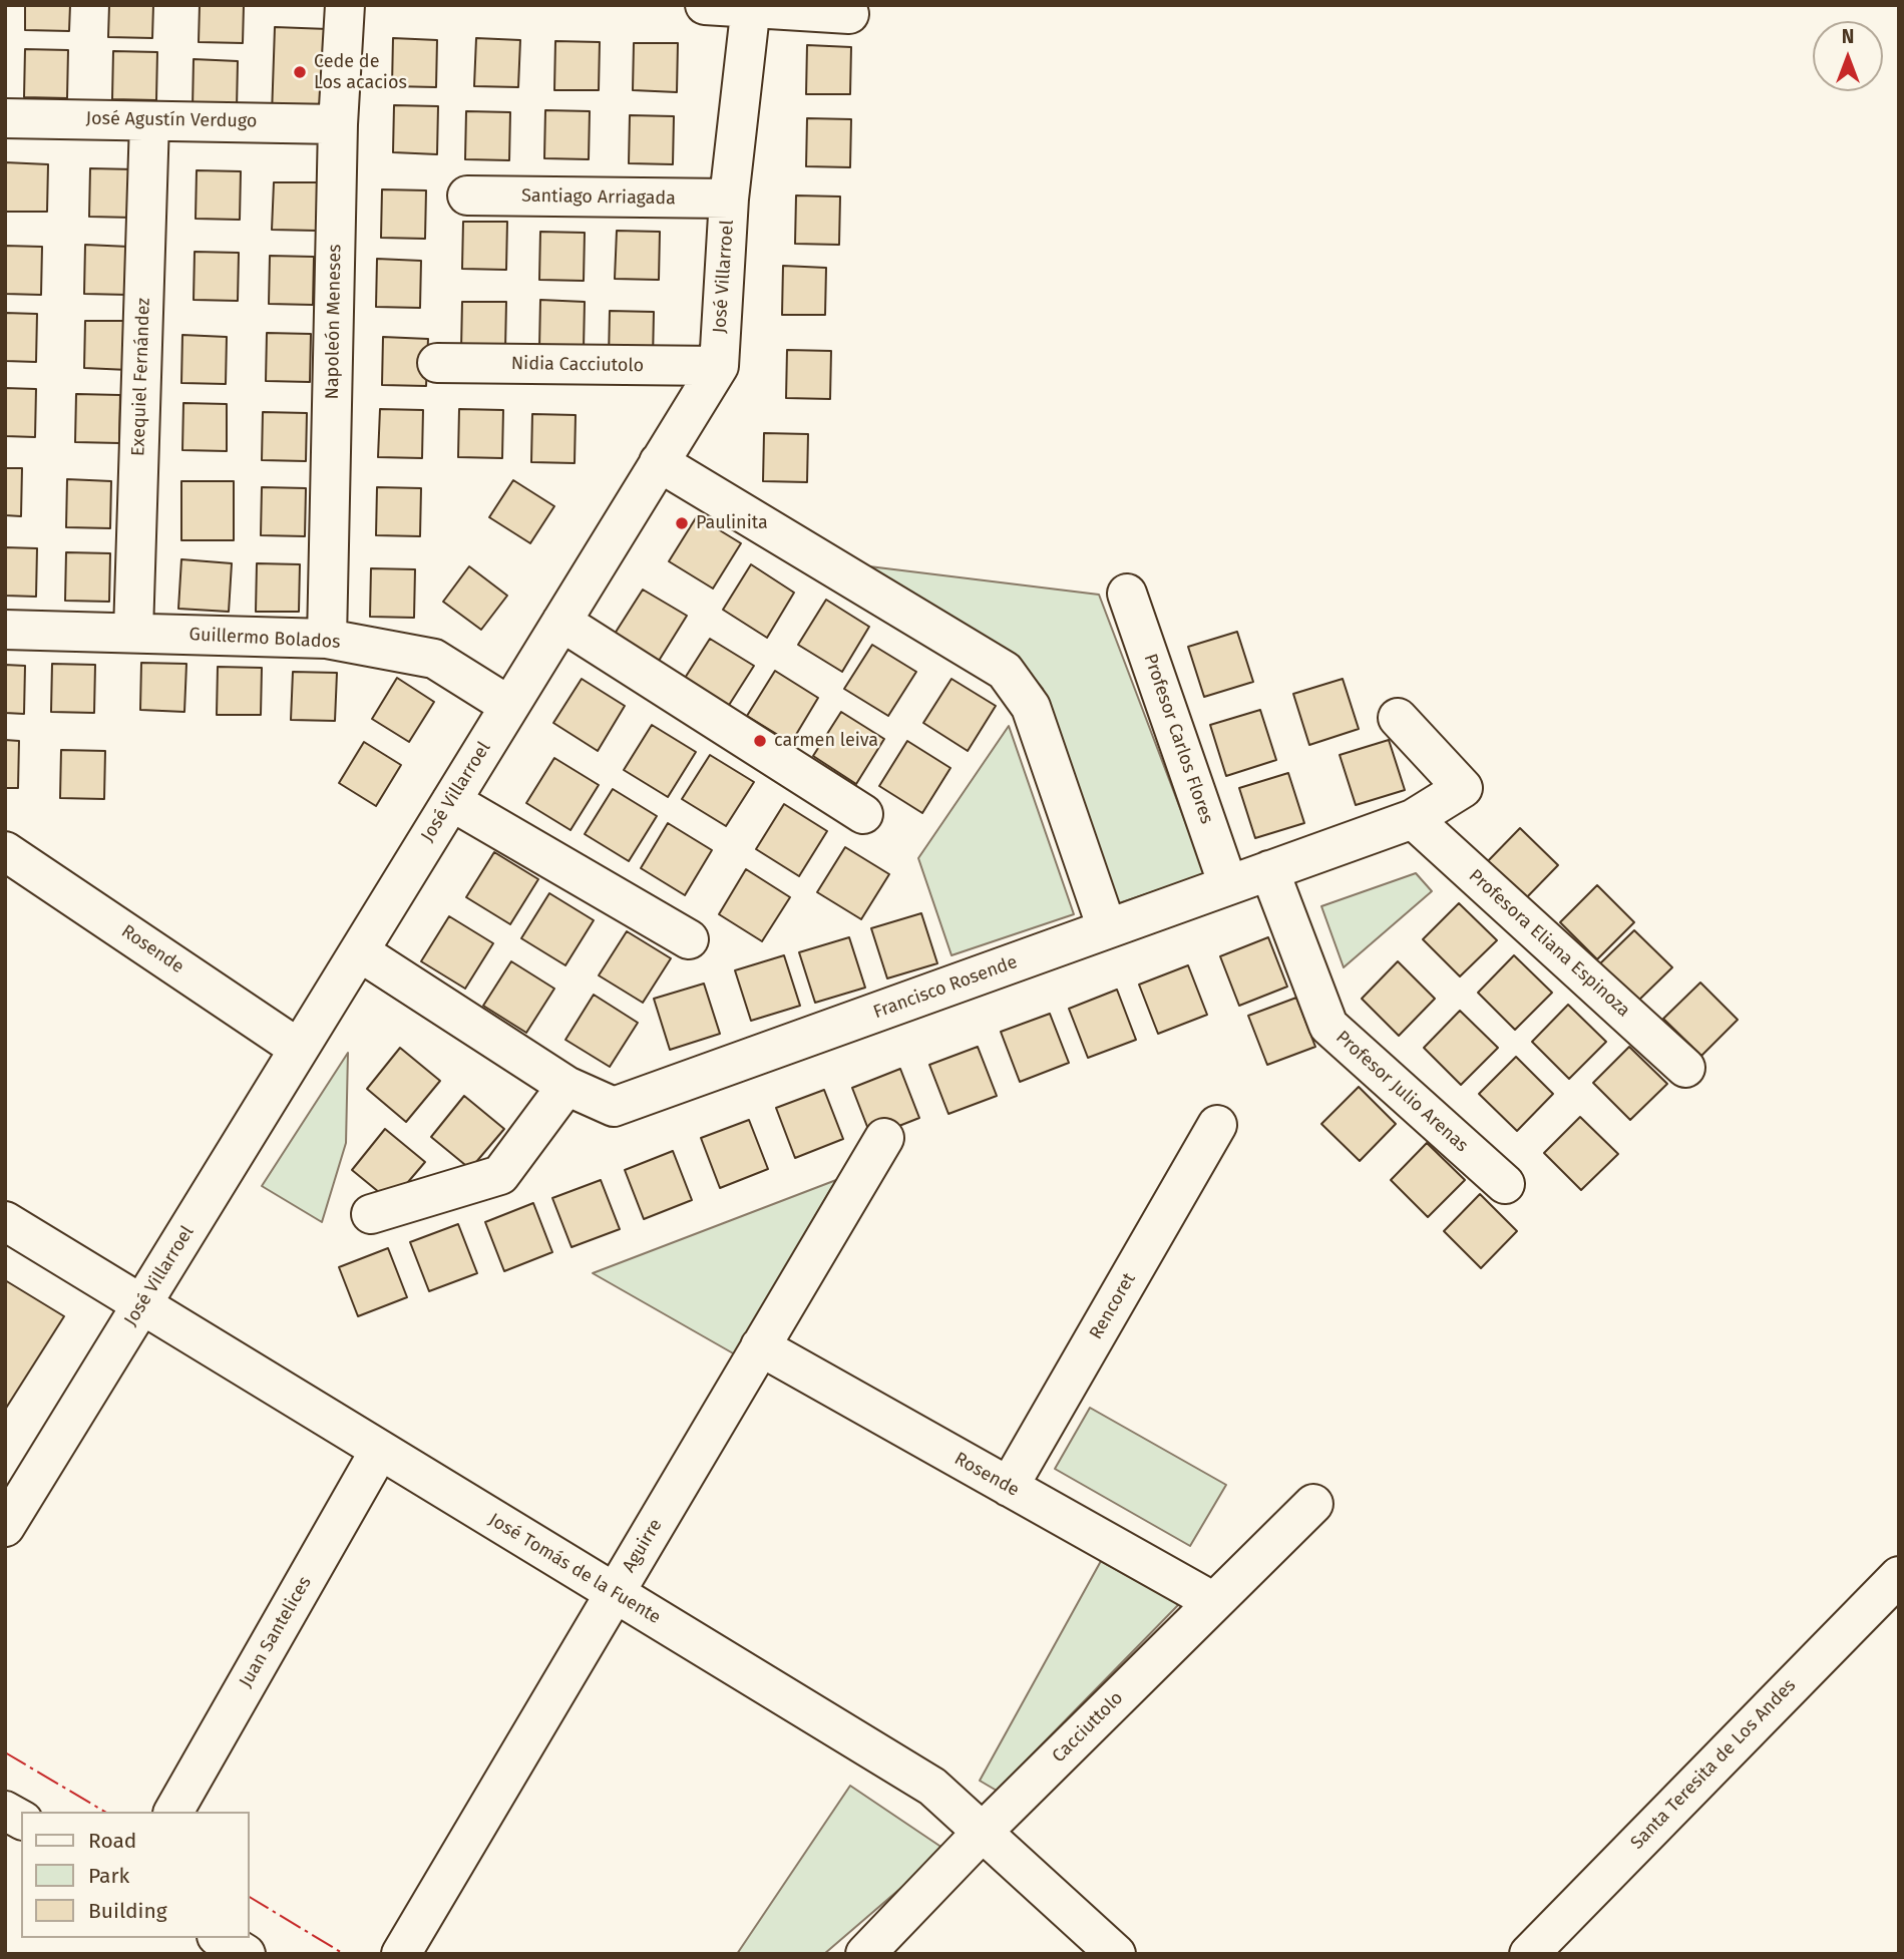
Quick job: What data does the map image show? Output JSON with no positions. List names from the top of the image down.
{
  "streets": {
    "street": [
      "José Agustín Verdugo",
      "Santiago Arriagada",
      "José Villarroel",
      "Napoleón Meneses",
      "Nidia Cacciutolo",
      "Exequiel Fernández",
      "Guillermo Bolados",
      "Profesor Carlos Flores",
      "Profesora Eliana Espinoza",
      "Rosende",
      "Francisco Rosende",
      "Profesor Julio Arenas",
      "Rencoret",
      "Aguirre",
      "José Tomás de la Fuente",
      "Juan Santelices",
      "Cacciuttolo",
      "Santa Teresita de Los Andes"
    ]
  },
  "crossings": [
    ["José Agustín Verdugo", "Napoleón Meneses"],
    ["José Agustín Verdugo", "Exequiel Fernández"],
    ["Santiago Arriagada", "José Villarroel"],
    ["José Villarroel", "Nidia Cacciutolo"],
    ["José Villarroel", "Guillermo Bolados"],
    ["José Villarroel", "Rosende"],
    ["José Villarroel", "Francisco Rosende"],
    ["José Villarroel", "José Tomás de la Fuente"],
    ["Napoleón Meneses", "Guillermo Bolados"],
    ["Exequiel Fernández", "Guillermo Bolados"],
    ["Profesor Carlos Flores", "Francisco Rosende"],
    ["Profesora Eliana Espinoza", "Francisco Rosende"],
    ["Rosende", "Rencoret"],
    ["Rosende", "Aguirre"],
    ["Rosende", "Cacciuttolo"],
    ["Francisco Rosende", "Profesor Julio Arenas"],
    ["Aguirre", "José Tomás de la Fuente"],
    ["José Tomás de la Fuente", "Juan Santelices"],
    ["José Tomás de la Fuente", "Cacciuttolo"]
  ],
  "places": ["Cede de Los acacios", "Paulinita", "carmen leiva"],
  "legend": ["Road", "Park", "Building"],
  "north": "top"
}
